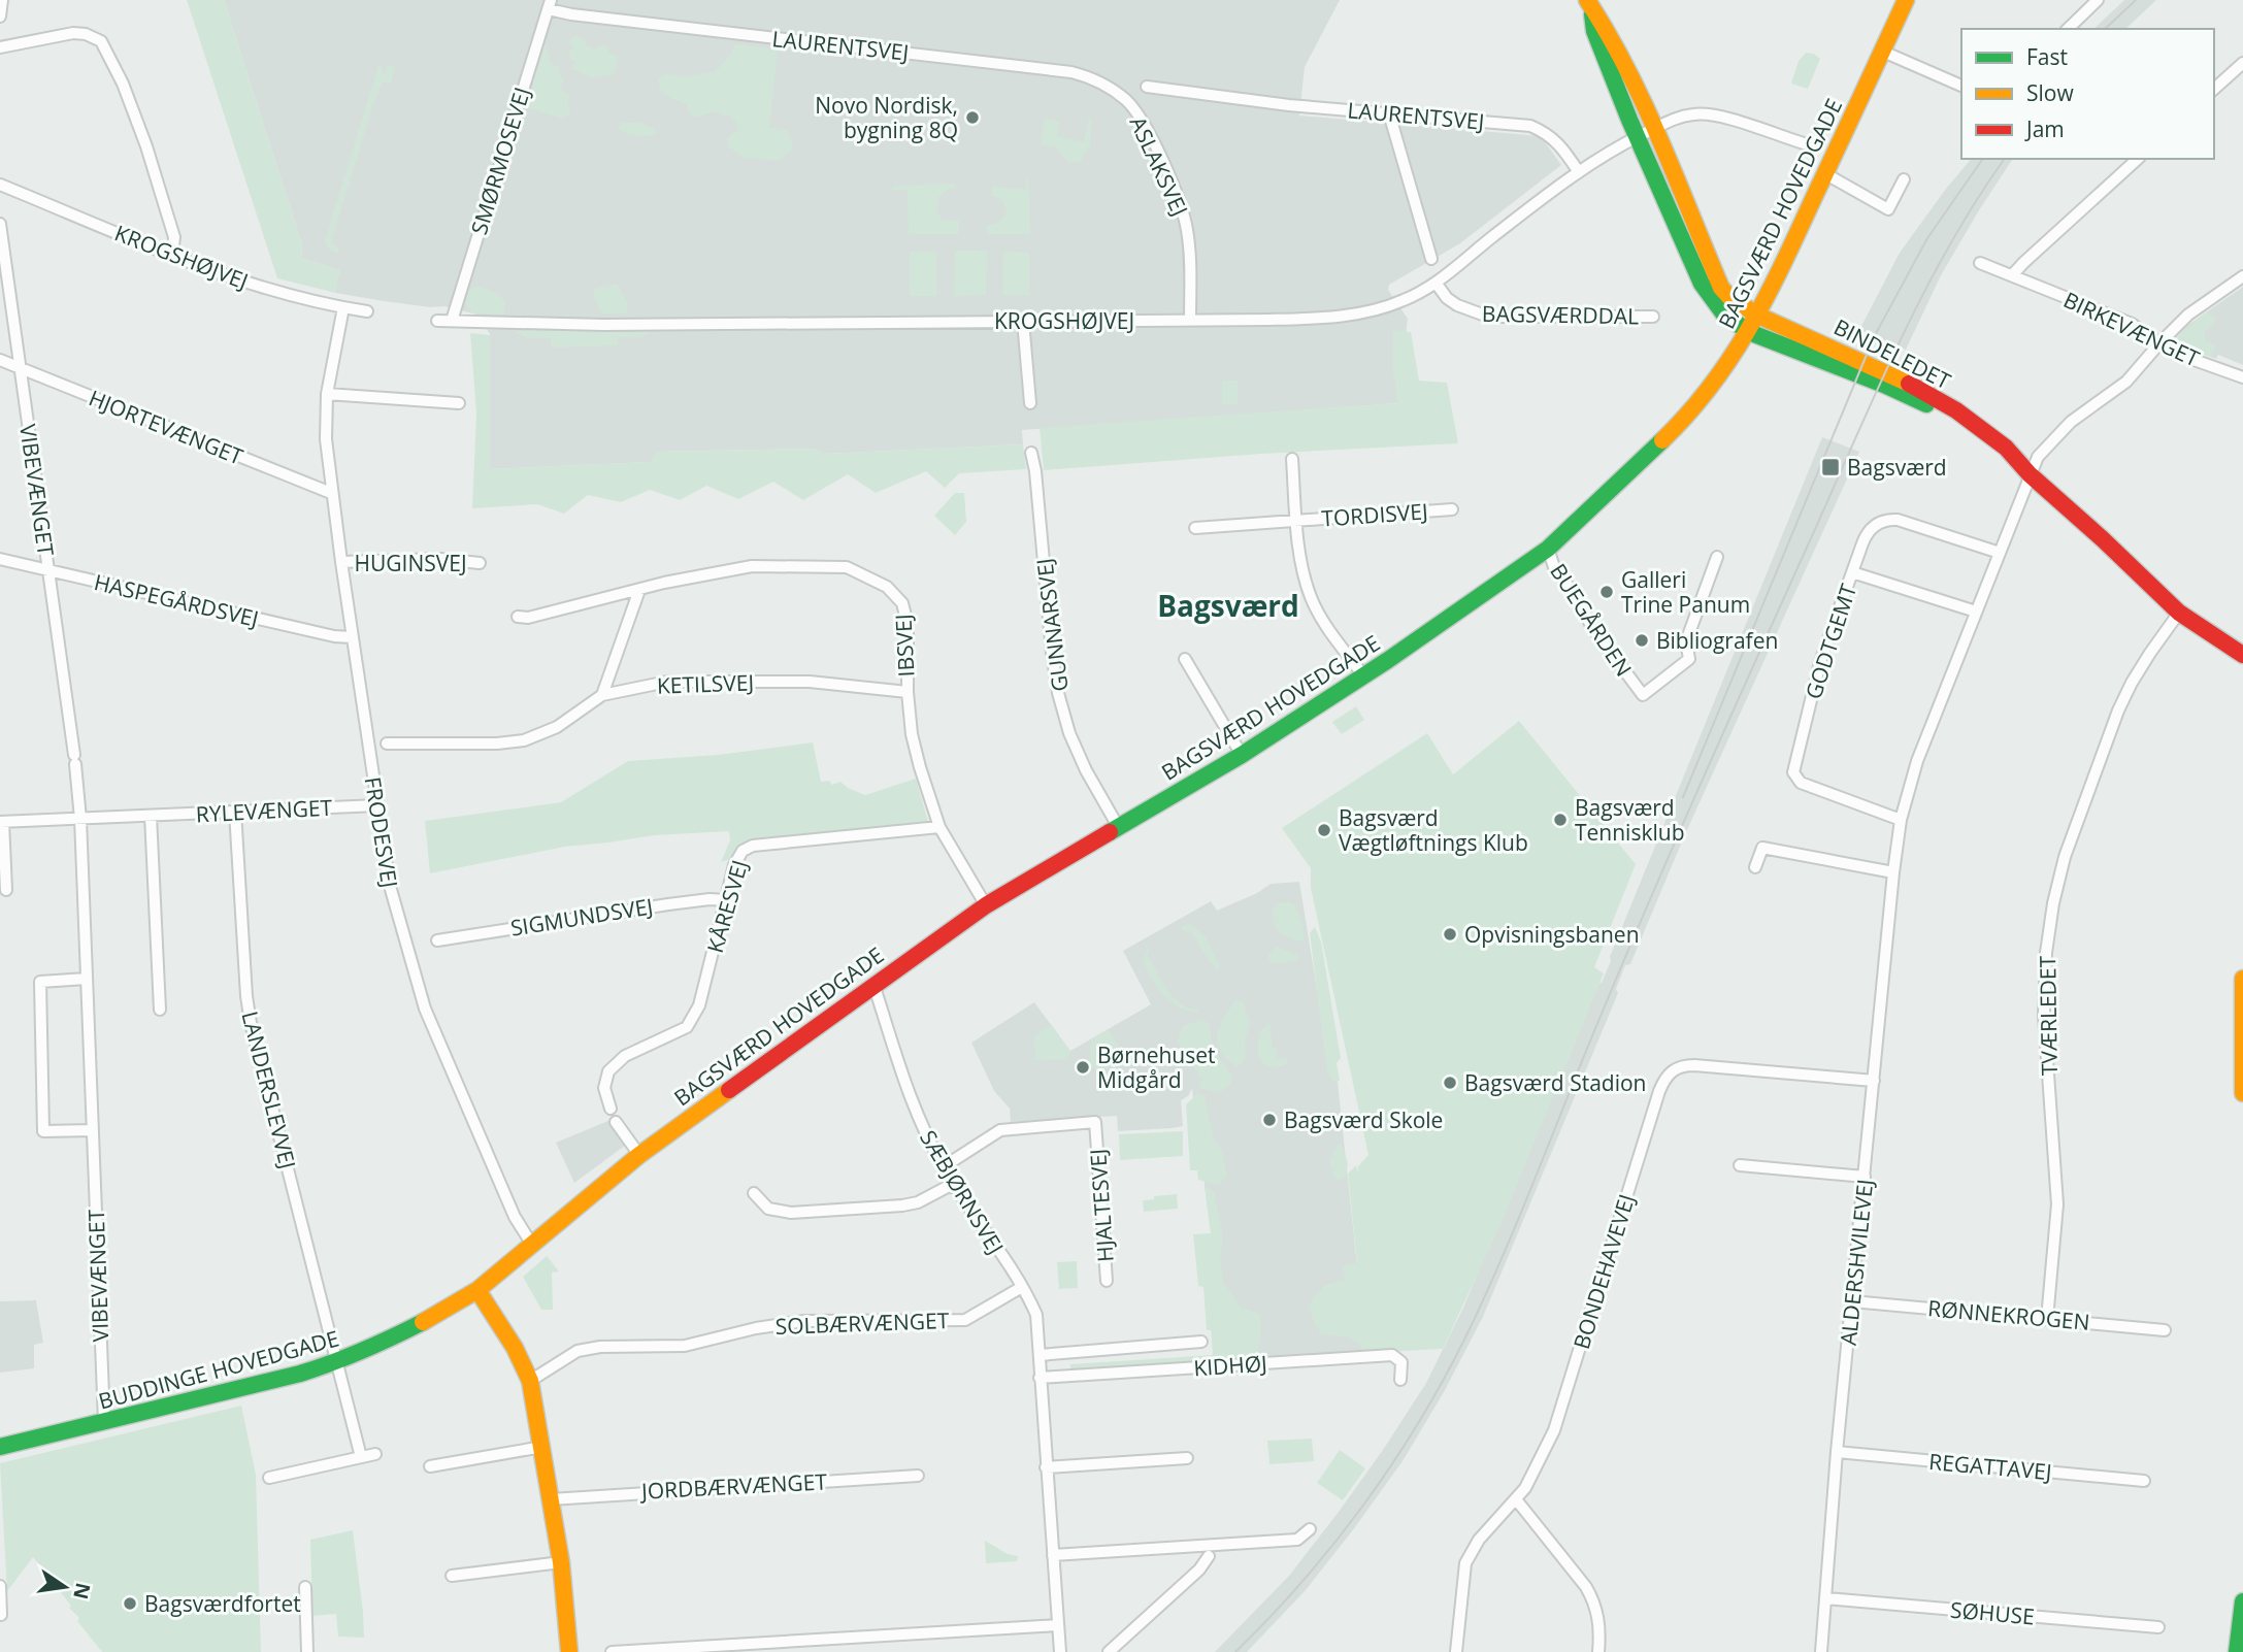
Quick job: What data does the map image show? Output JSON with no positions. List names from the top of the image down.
{
  "streets": {
    "street": [
      "LAURENTSVEJ",
      "SMØRMOSEVEJ",
      "ASLAKSVEJ",
      "BAGSVÆRD HOVEDGADE",
      "KROGSHØJVEJ",
      "BAGSVÆRDDAL",
      "BIRKEVÆNGET",
      "BINDELEDET",
      "HJORTEVÆNGET",
      "VIBEVÆNGET",
      "TORDISVEJ",
      "HUGINSVEJ",
      "HASPEGÅRDSVEJ",
      "BUEGÅRDEN",
      "GUNNARSVEJ",
      "GODTGEMT",
      "IBSVEJ",
      "KETILSVEJ",
      "RYLEVÆNGET",
      "FRODESVEJ",
      "KÅRESVEJ",
      "SIGMUNDSVEJ",
      "TVÆRLEDET",
      "LANDERSLEVVEJ",
      "SÆBJØRNSVEJ",
      "HJALTESVEJ",
      "ALDERSHVILEVEJ",
      "BONDEHAVEVEJ",
      "RØNNEKROGEN",
      "SOLBÆRVÆNGET",
      "KIDHØJ",
      "BUDDINGE HOVEDGADE",
      "REGATTAVEJ",
      "JORDBÆRVÆNGET",
      "SØHUSE"
    ]
  },
  "crossings": [
    ["LAURENTSVEJ", "SMØRMOSEVEJ"],
    ["LAURENTSVEJ", "ASLAKSVEJ"],
    ["LAURENTSVEJ", "KROGSHØJVEJ"],
    ["SMØRMOSEVEJ", "KROGSHØJVEJ"],
    ["ASLAKSVEJ", "KROGSHØJVEJ"],
    ["BAGSVÆRD HOVEDGADE", "BINDELEDET"],
    ["BAGSVÆRD HOVEDGADE", "TORDISVEJ"],
    ["BAGSVÆRD HOVEDGADE", "BUEGÅRDEN"],
    ["BAGSVÆRD HOVEDGADE", "GUNNARSVEJ"],
    ["BAGSVÆRD HOVEDGADE", "IBSVEJ"],
    ["BAGSVÆRD HOVEDGADE", "FRODESVEJ"],
    ["BAGSVÆRD HOVEDGADE", "SÆBJØRNSVEJ"],
    ["BAGSVÆRD HOVEDGADE", "BUDDINGE HOVEDGADE"],
    ["KROGSHØJVEJ", "BAGSVÆRDDAL"],
    ["KROGSHØJVEJ", "BINDELEDET"],
    ["KROGSHØJVEJ", "FRODESVEJ"],
    ["BIRKEVÆNGET", "ALDERSHVILEVEJ"],
    ["BINDELEDET", "TVÆRLEDET"],
    ["BINDELEDET", "ALDERSHVILEVEJ"],
    ["HJORTEVÆNGET", "VIBEVÆNGET"],
    ["HJORTEVÆNGET", "FRODESVEJ"],
    ["VIBEVÆNGET", "HASPEGÅRDSVEJ"],
    ["VIBEVÆNGET", "RYLEVÆNGET"],
    ["VIBEVÆNGET", "BUDDINGE HOVEDGADE"],
    ["HUGINSVEJ", "FRODESVEJ"],
    ["HASPEGÅRDSVEJ", "FRODESVEJ"],
    ["GODTGEMT", "ALDERSHVILEVEJ"],
    ["IBSVEJ", "KETILSVEJ"],
    ["IBSVEJ", "KÅRESVEJ"],
    ["RYLEVÆNGET", "FRODESVEJ"],
    ["RYLEVÆNGET", "LANDERSLEVVEJ"],
    ["KÅRESVEJ", "SIGMUNDSVEJ"],
    ["TVÆRLEDET", "RØNNEKROGEN"],
    ["LANDERSLEVVEJ", "BUDDINGE HOVEDGADE"],
    ["SÆBJØRNSVEJ", "HJALTESVEJ"],
    ["SÆBJØRNSVEJ", "SOLBÆRVÆNGET"],
    ["SÆBJØRNSVEJ", "KIDHØJ"],
    ["ALDERSHVILEVEJ", "BONDEHAVEVEJ"],
    ["ALDERSHVILEVEJ", "RØNNEKROGEN"],
    ["ALDERSHVILEVEJ", "REGATTAVEJ"],
    ["ALDERSHVILEVEJ", "SØHUSE"]
  ],
  "districts": ["Bagsværd"],
  "places": {
    "other": [
      "Novo Nordisk, bygning 8Q",
      "Galleri Trine Panum",
      "Bibliografen",
      "Bagsværd Tennisklub",
      "Bagsværd Vægtløftnings Klub",
      "Opvisningsbanen",
      "Børnehuset Midgård",
      "Bagsværd Stadion",
      "Bagsværd Skole",
      "Bagsværdfortet"
    ],
    "transit": ["Bagsværd"]
  },
  "legend": ["Fast", "Slow", "Jam"],
  "north": "right"
}
